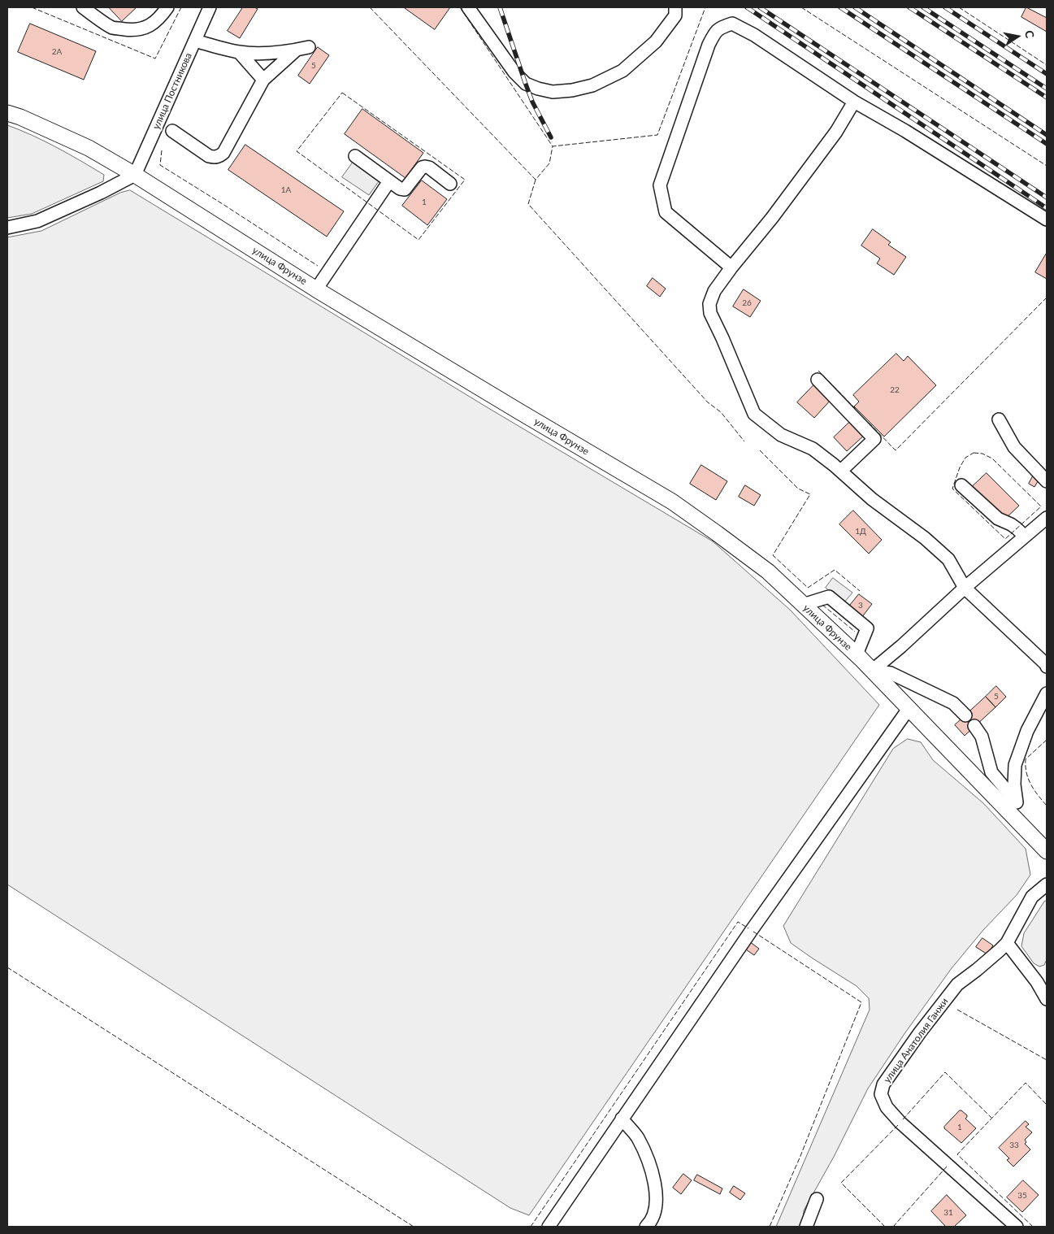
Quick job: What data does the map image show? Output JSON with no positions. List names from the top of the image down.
{
  "streets": {
    "main road": ["улица Фрунзе"],
    "street": ["улица Постникова", "улица Анатолия Ганжи"]
  },
  "crossings": [
    ["улица Постникова", "улица Фрунзе"]
  ],
  "house_numbers": [
    "2А",
    "5",
    "1А",
    "1",
    "26",
    "22",
    "1Д",
    "3",
    "5",
    "1",
    "33",
    "35",
    "31"
  ],
  "north": "right"
}
